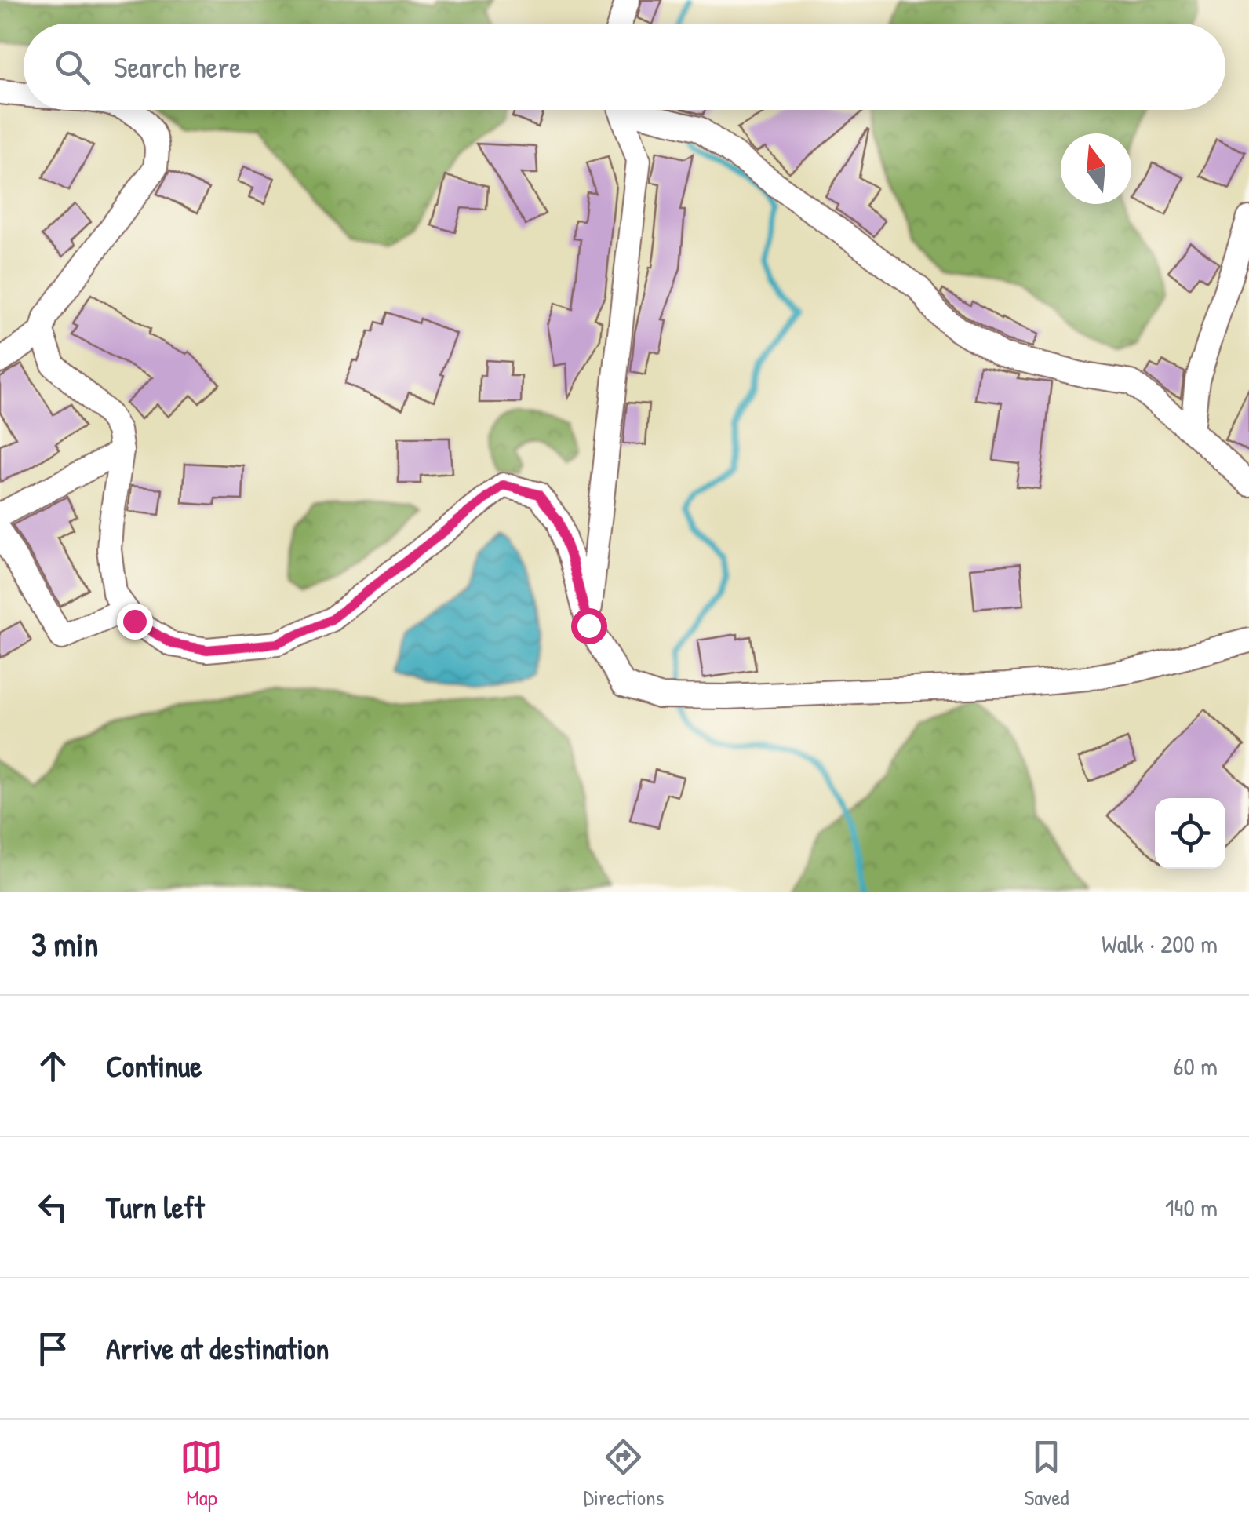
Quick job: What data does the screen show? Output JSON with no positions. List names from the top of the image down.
{
  "north": "top",
  "page": {
    "search": "Search here",
    "heading": ["3 min", "Walk · 200 m"],
    "list": [
      ["Continue", "60 m"],
      ["Turn left", "140 m"],
      "Arrive at destination"
    ],
    "nav": ["Map", "Directions", "Saved"]
  }
}
